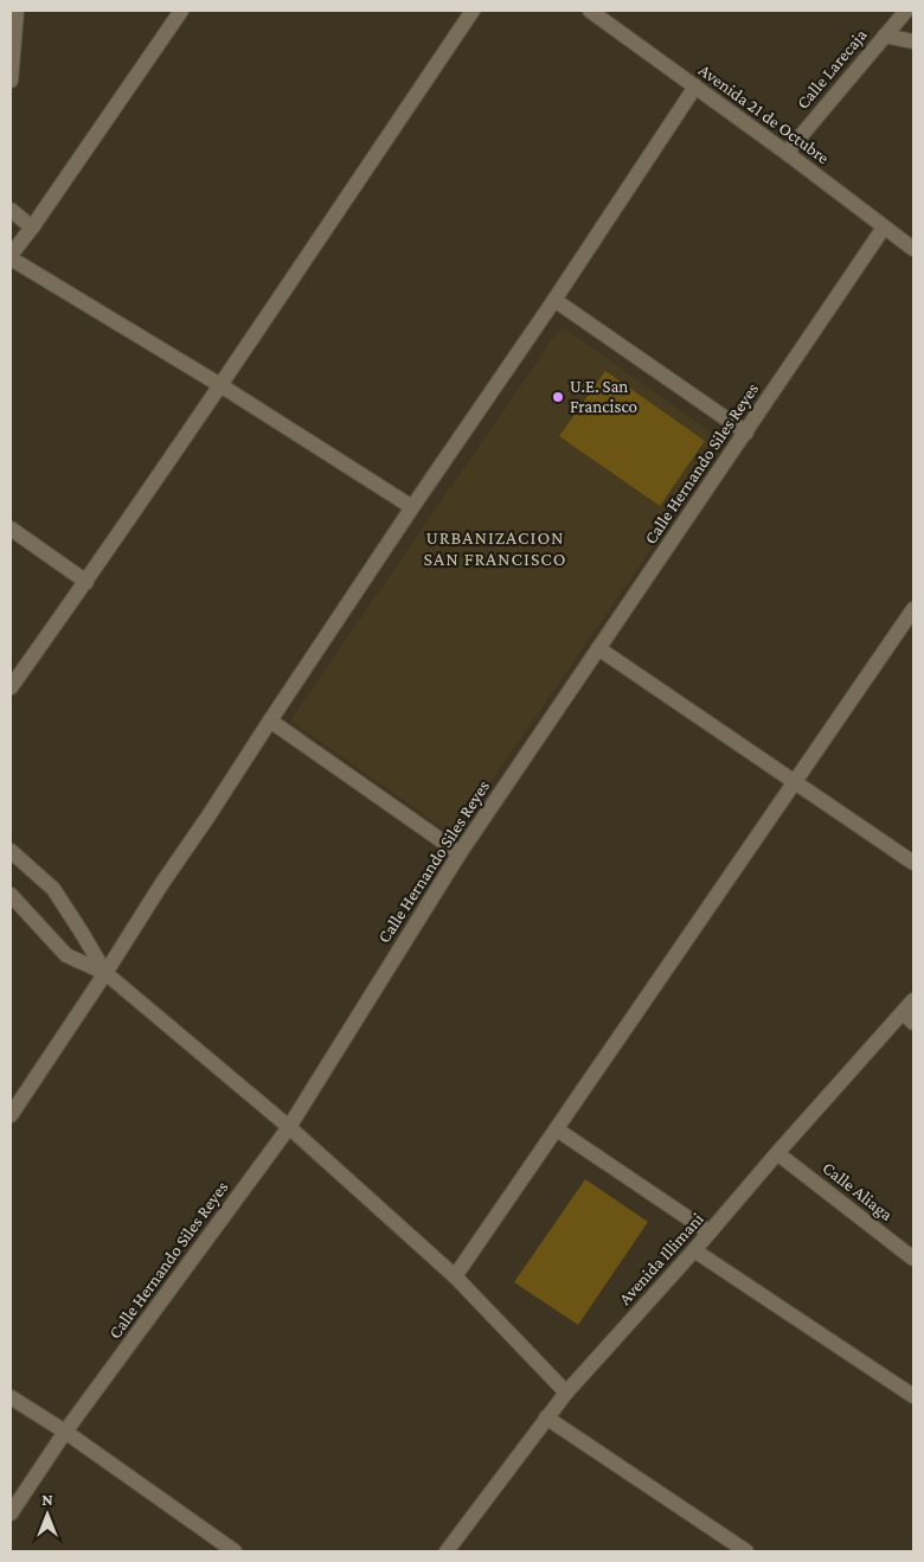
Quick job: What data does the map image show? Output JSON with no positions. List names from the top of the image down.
{
  "streets": {
    "street": [
      "Calle Larecaja",
      "Avenida 21 de Octubre",
      "Calle Hernando Siles Reyes",
      "Calle Aliaga",
      "Avenida Illimani"
    ]
  },
  "crossings": [
    ["Calle Larecaja", "Avenida 21 de Octubre"],
    ["Avenida 21 de Octubre", "Calle Hernando Siles Reyes"],
    ["Calle Aliaga", "Avenida Illimani"]
  ],
  "districts": ["URBANIZACION SAN FRANCISCO"],
  "places": ["U.E. San Francisco"],
  "north": "top"
}
